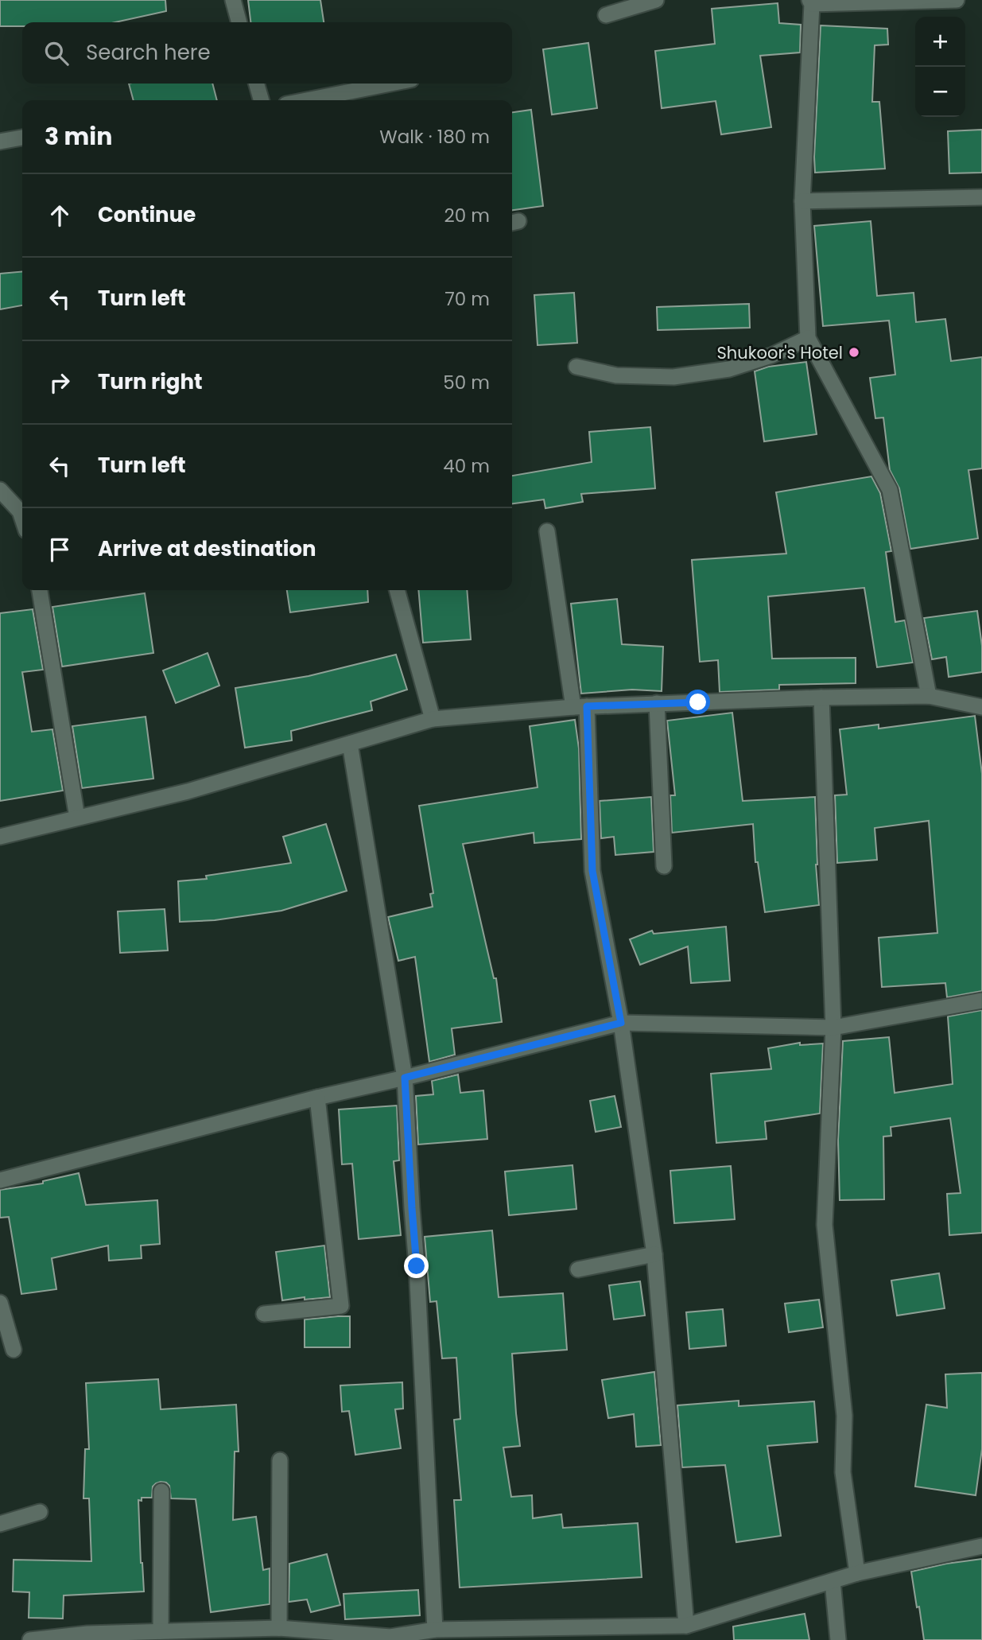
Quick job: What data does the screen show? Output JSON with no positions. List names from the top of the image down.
{
  "places": ["Shukoor's Hotel"],
  "page": {
    "map_buttons": ["+", "−"],
    "search": "Search here",
    "heading": ["3 min", "Walk · 180 m"],
    "list": [
      ["Continue", "20 m"],
      ["Turn left", "70 m"],
      ["Turn right", "50 m"],
      ["Turn left", "40 m"],
      "Arrive at destination"
    ]
  }
}
